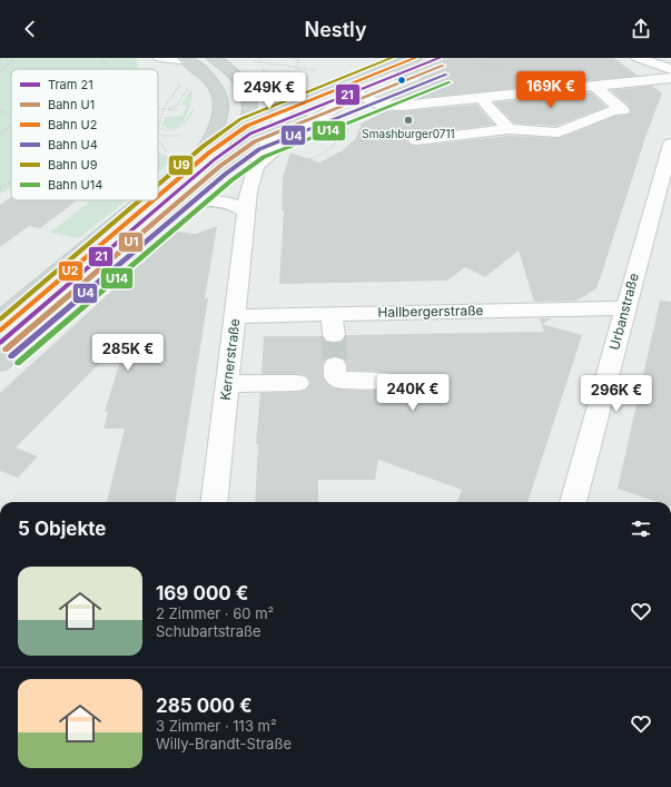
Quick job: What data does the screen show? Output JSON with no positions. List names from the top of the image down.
{
  "streets": {
    "street": ["Hallbergerstraße", "Urbanstraße", "Kernerstraße"]
  },
  "crossings": [
    ["Hallbergerstraße", "Urbanstraße"],
    ["Hallbergerstraße", "Kernerstraße"]
  ],
  "places": ["Smashburger0711"],
  "lines": [
    "tram line 21",
    "rail line U2",
    "rail line U9",
    "rail line U1",
    "rail line U4",
    "rail line U14"
  ],
  "legend": [
    "Tram 21",
    "Bahn U1",
    "Bahn U2",
    "Bahn U4",
    "Bahn U9",
    "Bahn U14"
  ],
  "page": {
    "header": "Nestly",
    "price": [
      "169K €",
      "249K €",
      "285K €",
      "240K €",
      "296K €"
    ],
    "heading": "5 Objekte",
    "list": [
      {
        "name": "169 000 €",
        "note": "2 Zimmer · 60 m² · Schubartstraße"
      },
      {
        "name": "285 000 €",
        "note": "3 Zimmer · 113 m² · Willy-Brandt-Straße"
      }
    ]
  }
}
